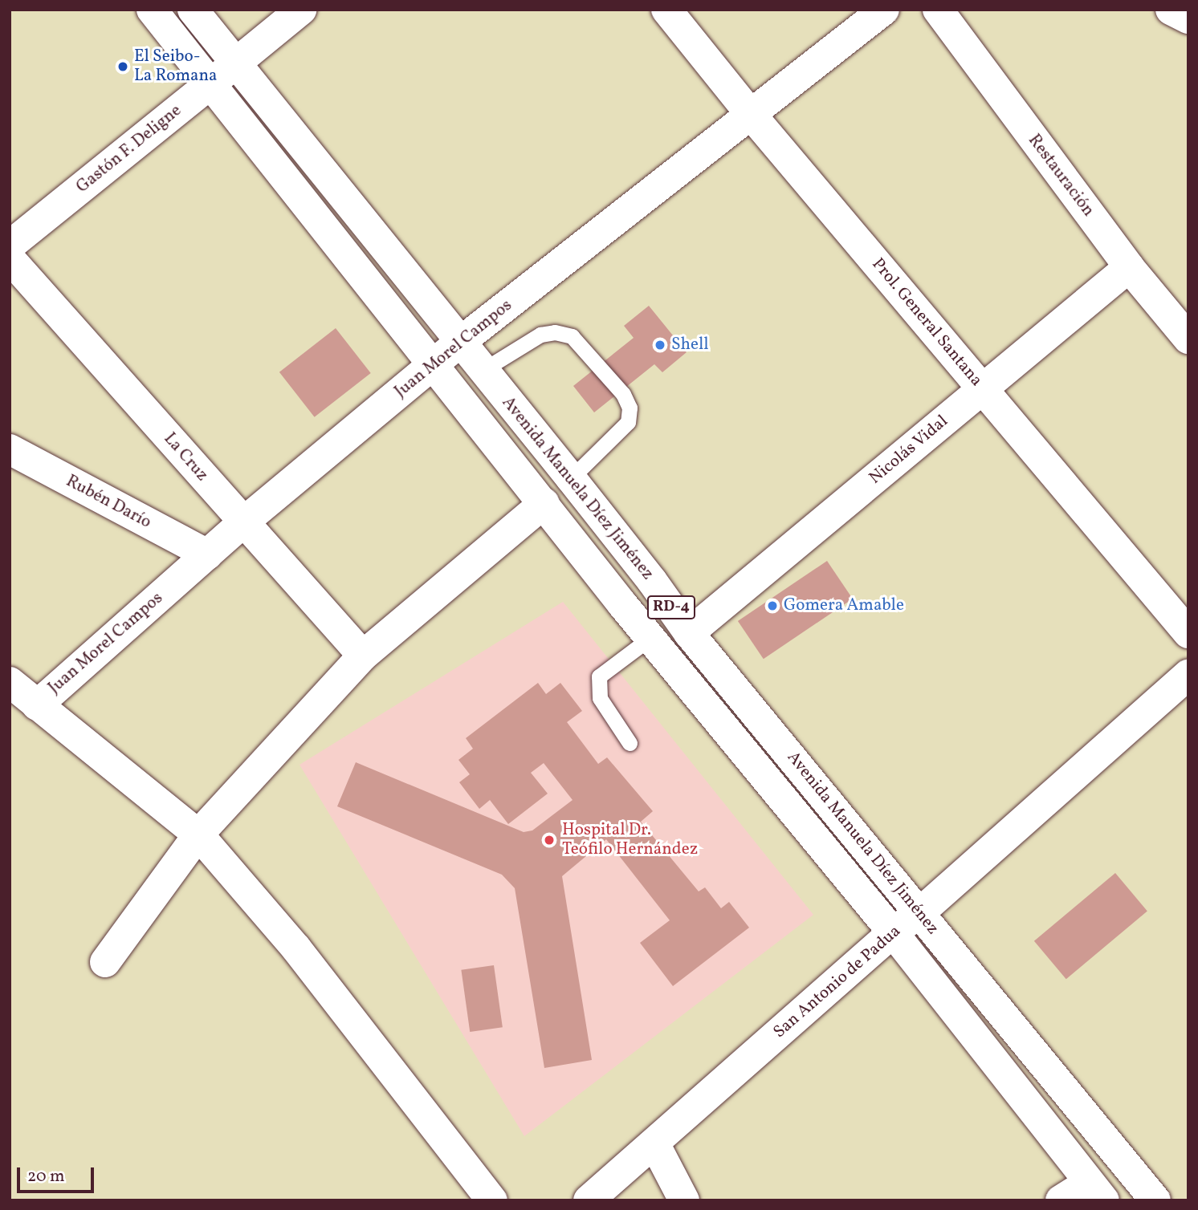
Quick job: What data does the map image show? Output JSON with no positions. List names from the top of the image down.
{
  "streets": {
    "street": [
      "Gastón F. Deligne",
      "Restauración",
      "Prol. General Santana",
      "Juan Morel Campos",
      "Nicolás Vidal",
      "La Cruz",
      "Avenida Manuela Díez Jiménez",
      "Rubén Darío",
      "RD-4",
      "San Antonio de Padua"
    ]
  },
  "crossings": [
    ["Gastón F. Deligne", "Avenida Manuela Díez Jiménez"],
    ["Restauración", "Nicolás Vidal"],
    ["Prol. General Santana", "Juan Morel Campos"],
    ["Prol. General Santana", "Nicolás Vidal"],
    ["Juan Morel Campos", "La Cruz"],
    ["Juan Morel Campos", "Avenida Manuela Díez Jiménez"],
    ["Juan Morel Campos", "Rubén Darío"],
    ["Nicolás Vidal", "Avenida Manuela Díez Jiménez"],
    ["Avenida Manuela Díez Jiménez", "San Antonio de Padua"]
  ],
  "places": [
    "El Seibo- La Romana",
    "Shell",
    "Gomera Amable",
    "Hospital Dr. Teófilo Hernández"
  ],
  "scale_bar": "20 m"
}
